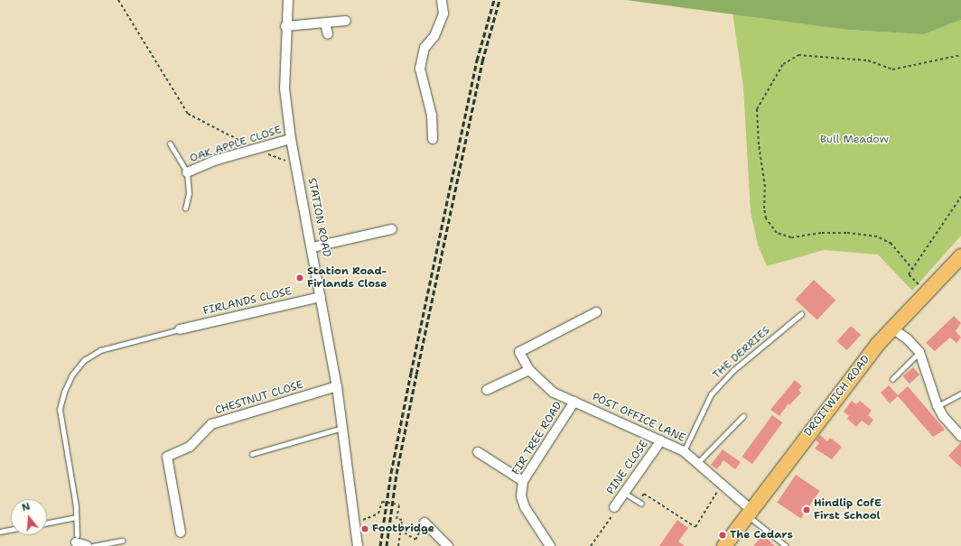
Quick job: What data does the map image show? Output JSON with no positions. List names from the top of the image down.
{
  "streets": {
    "main road": ["DROITWICH ROAD"],
    "street": [
      "OAK APPLE CLOSE",
      "STATION ROAD",
      "FIRLANDS CLOSE",
      "CHESTNUT CLOSE",
      "POST OFFICE LANE",
      "FIR TREE ROAD",
      "PINE CLOSE"
    ],
    "lane": ["THE DERRIES"]
  },
  "crossings": [
    ["OAK APPLE CLOSE", "STATION ROAD"],
    ["STATION ROAD", "FIRLANDS CLOSE"],
    ["STATION ROAD", "CHESTNUT CLOSE"],
    ["THE DERRIES", "POST OFFICE LANE"],
    ["DROITWICH ROAD", "POST OFFICE LANE"],
    ["POST OFFICE LANE", "FIR TREE ROAD"],
    ["POST OFFICE LANE", "PINE CLOSE"]
  ],
  "parks": ["Bull Meadow"],
  "places": [
    "Station Road- Firlands Close",
    "Hindlip CofE First School",
    "Footbridge",
    "The Cedars"
  ],
  "north": "top"
}
